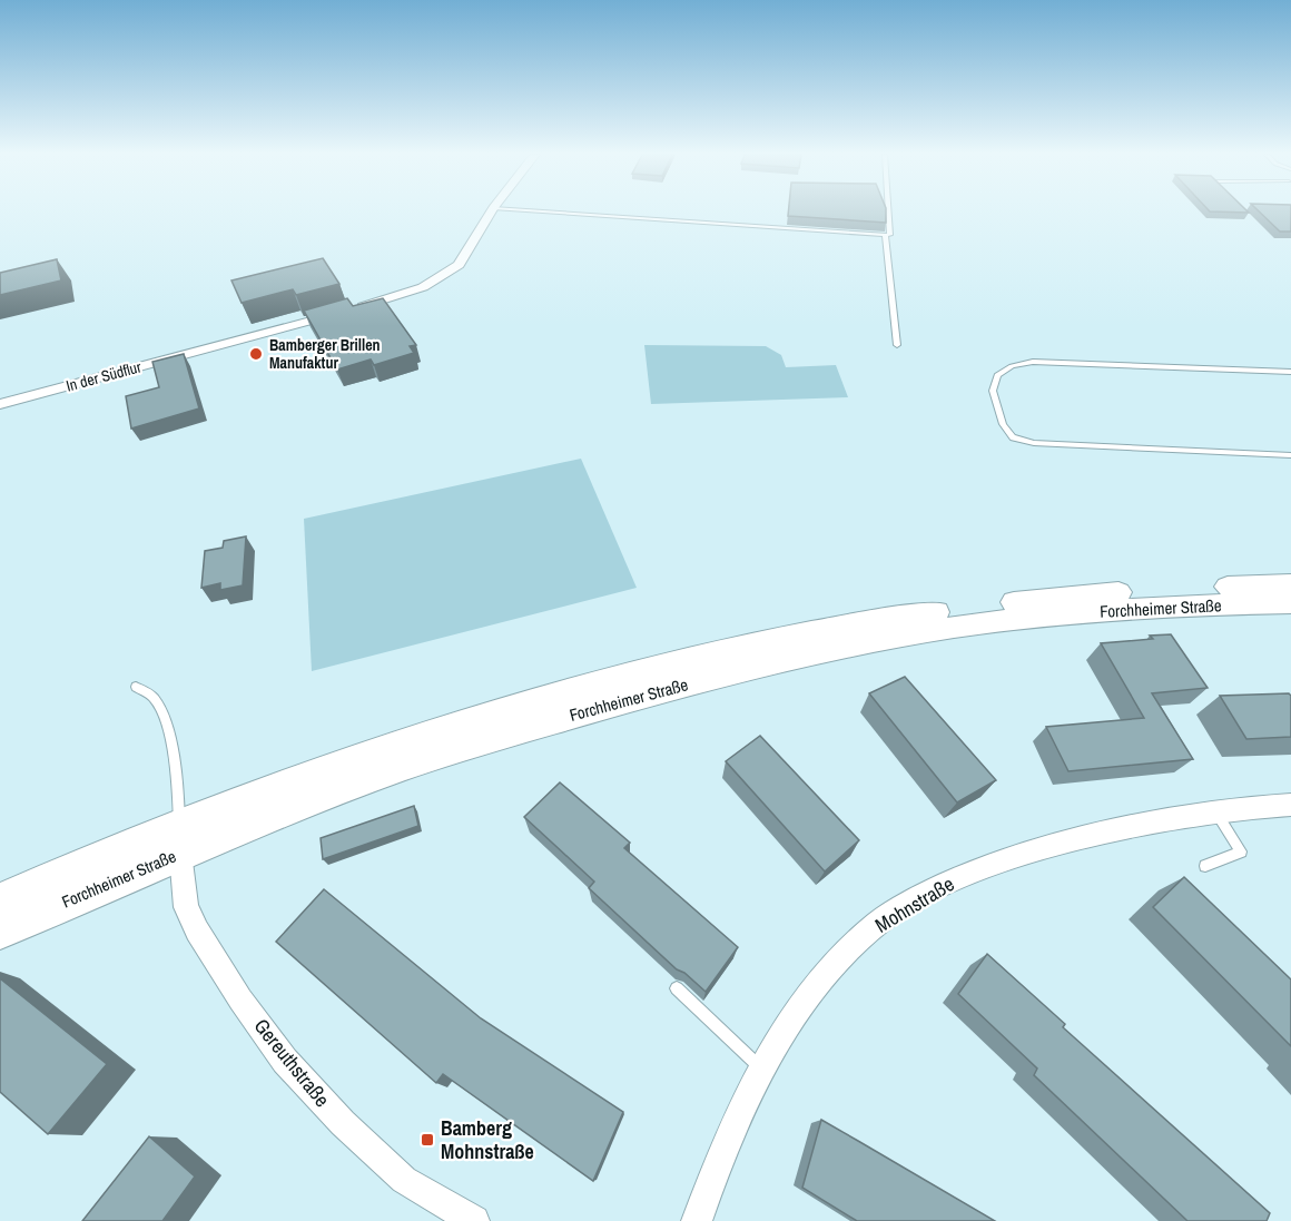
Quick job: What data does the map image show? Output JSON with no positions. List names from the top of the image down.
{
  "streets": {
    "street": [
      "In der Südflur",
      "Forchheimer Straße",
      "Mohnstraße",
      "Gereuthstraße"
    ]
  },
  "crossings": [
    ["Forchheimer Straße", "Gereuthstraße"]
  ],
  "places": {
    "other": ["Bamberger Brillen Manufaktur"],
    "transit": ["Bamberg Mohnstraße"]
  }
}
